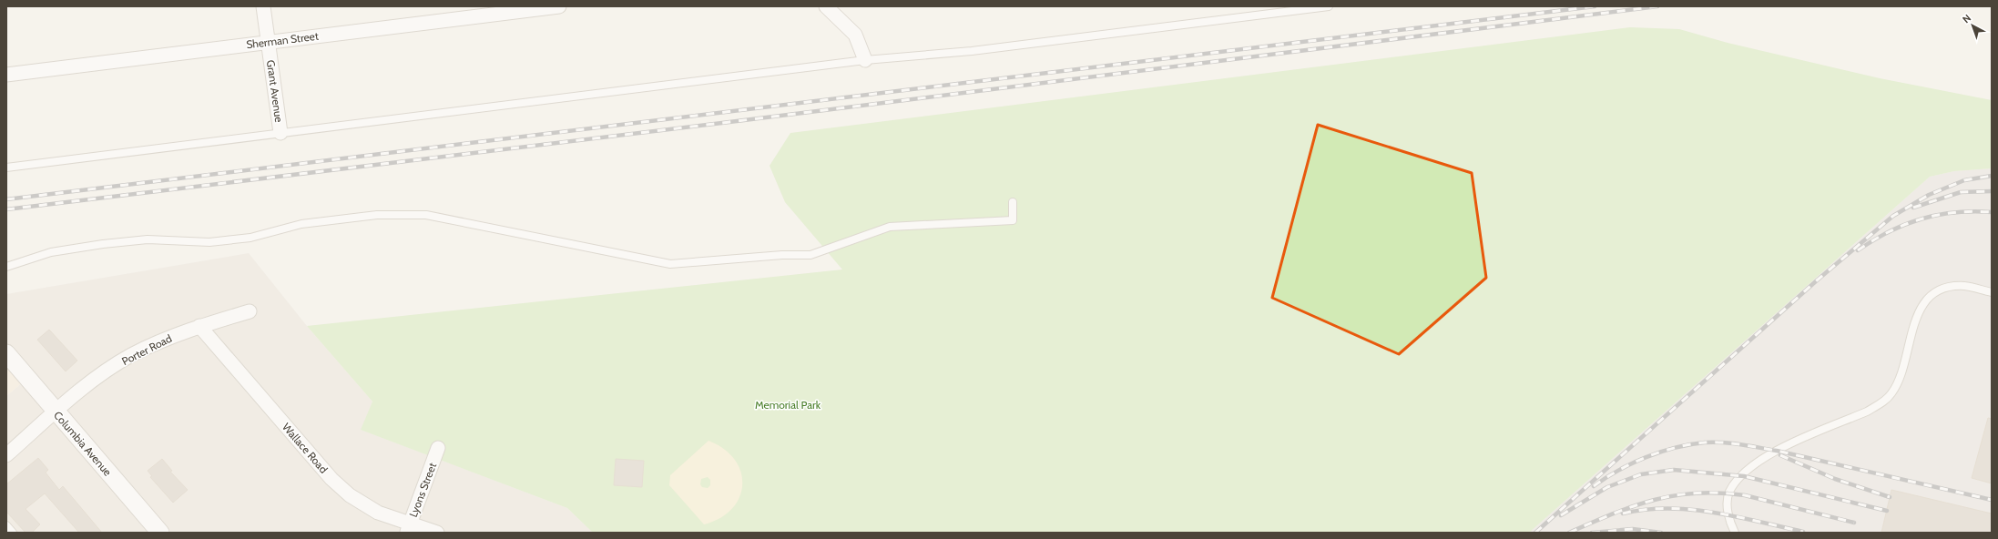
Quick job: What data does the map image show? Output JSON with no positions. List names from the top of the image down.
{
  "streets": {
    "street": [
      "Sherman Street",
      "Grant Avenue",
      "Porter Road",
      "Columbia Avenue",
      "Wallace Road",
      "Lyons Street"
    ]
  },
  "crossings": [
    ["Sherman Street", "Grant Avenue"],
    ["Porter Road", "Columbia Avenue"],
    ["Porter Road", "Wallace Road"],
    ["Wallace Road", "Lyons Street"]
  ],
  "parks": ["Memorial Park"],
  "north": "top left"
}
